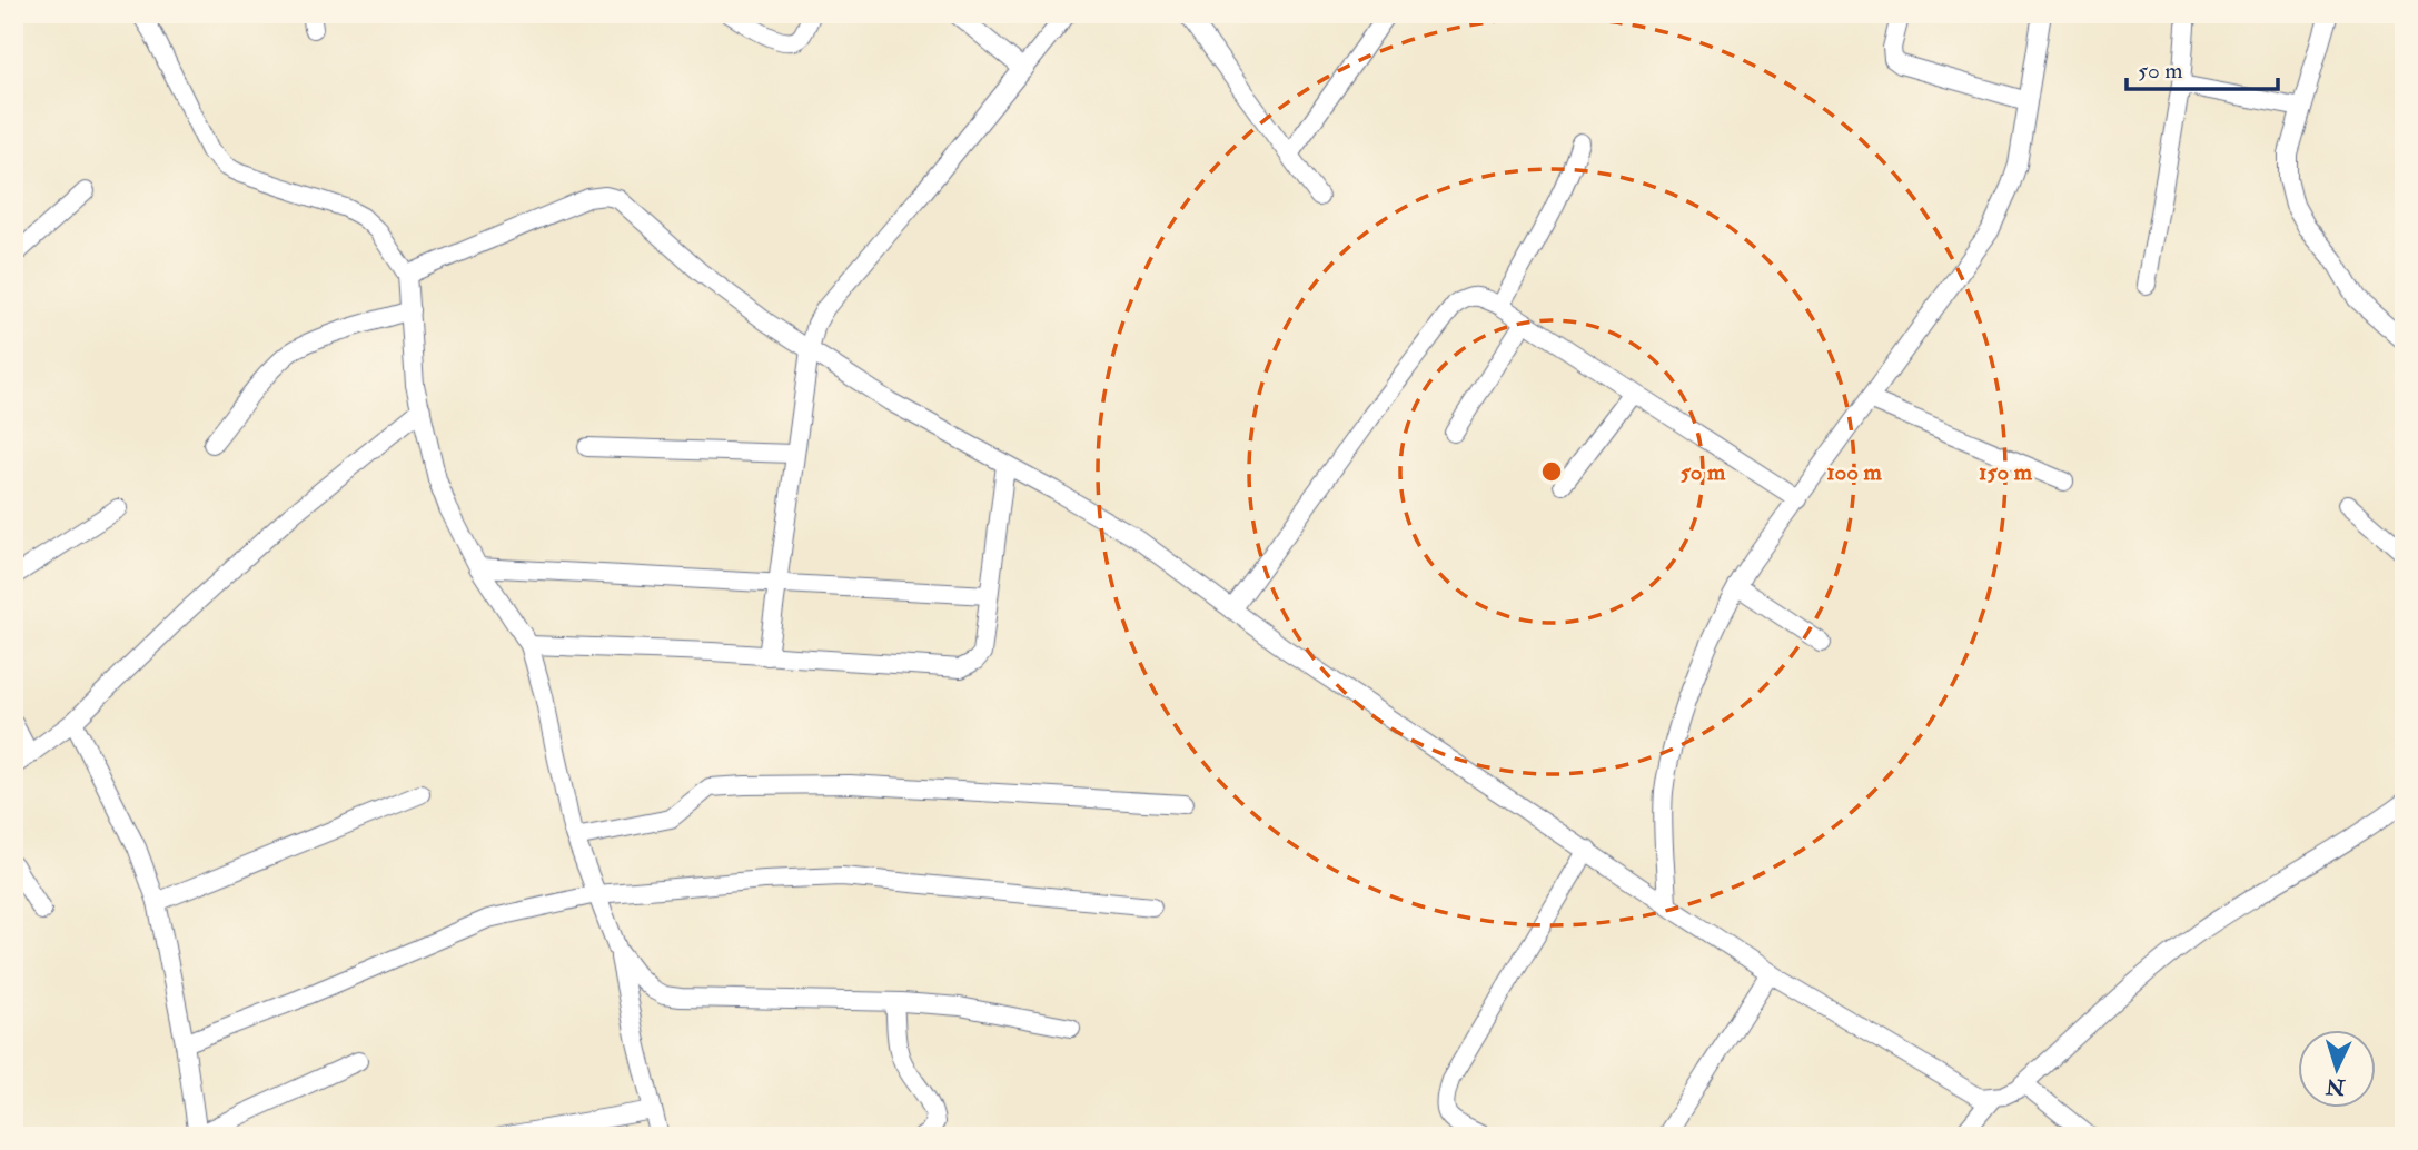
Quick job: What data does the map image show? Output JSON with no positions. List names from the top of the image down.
{
  "scale_bar": "50 m",
  "north": "bottom",
  "rings": ["50 m", "100 m", "150 m"]
}
